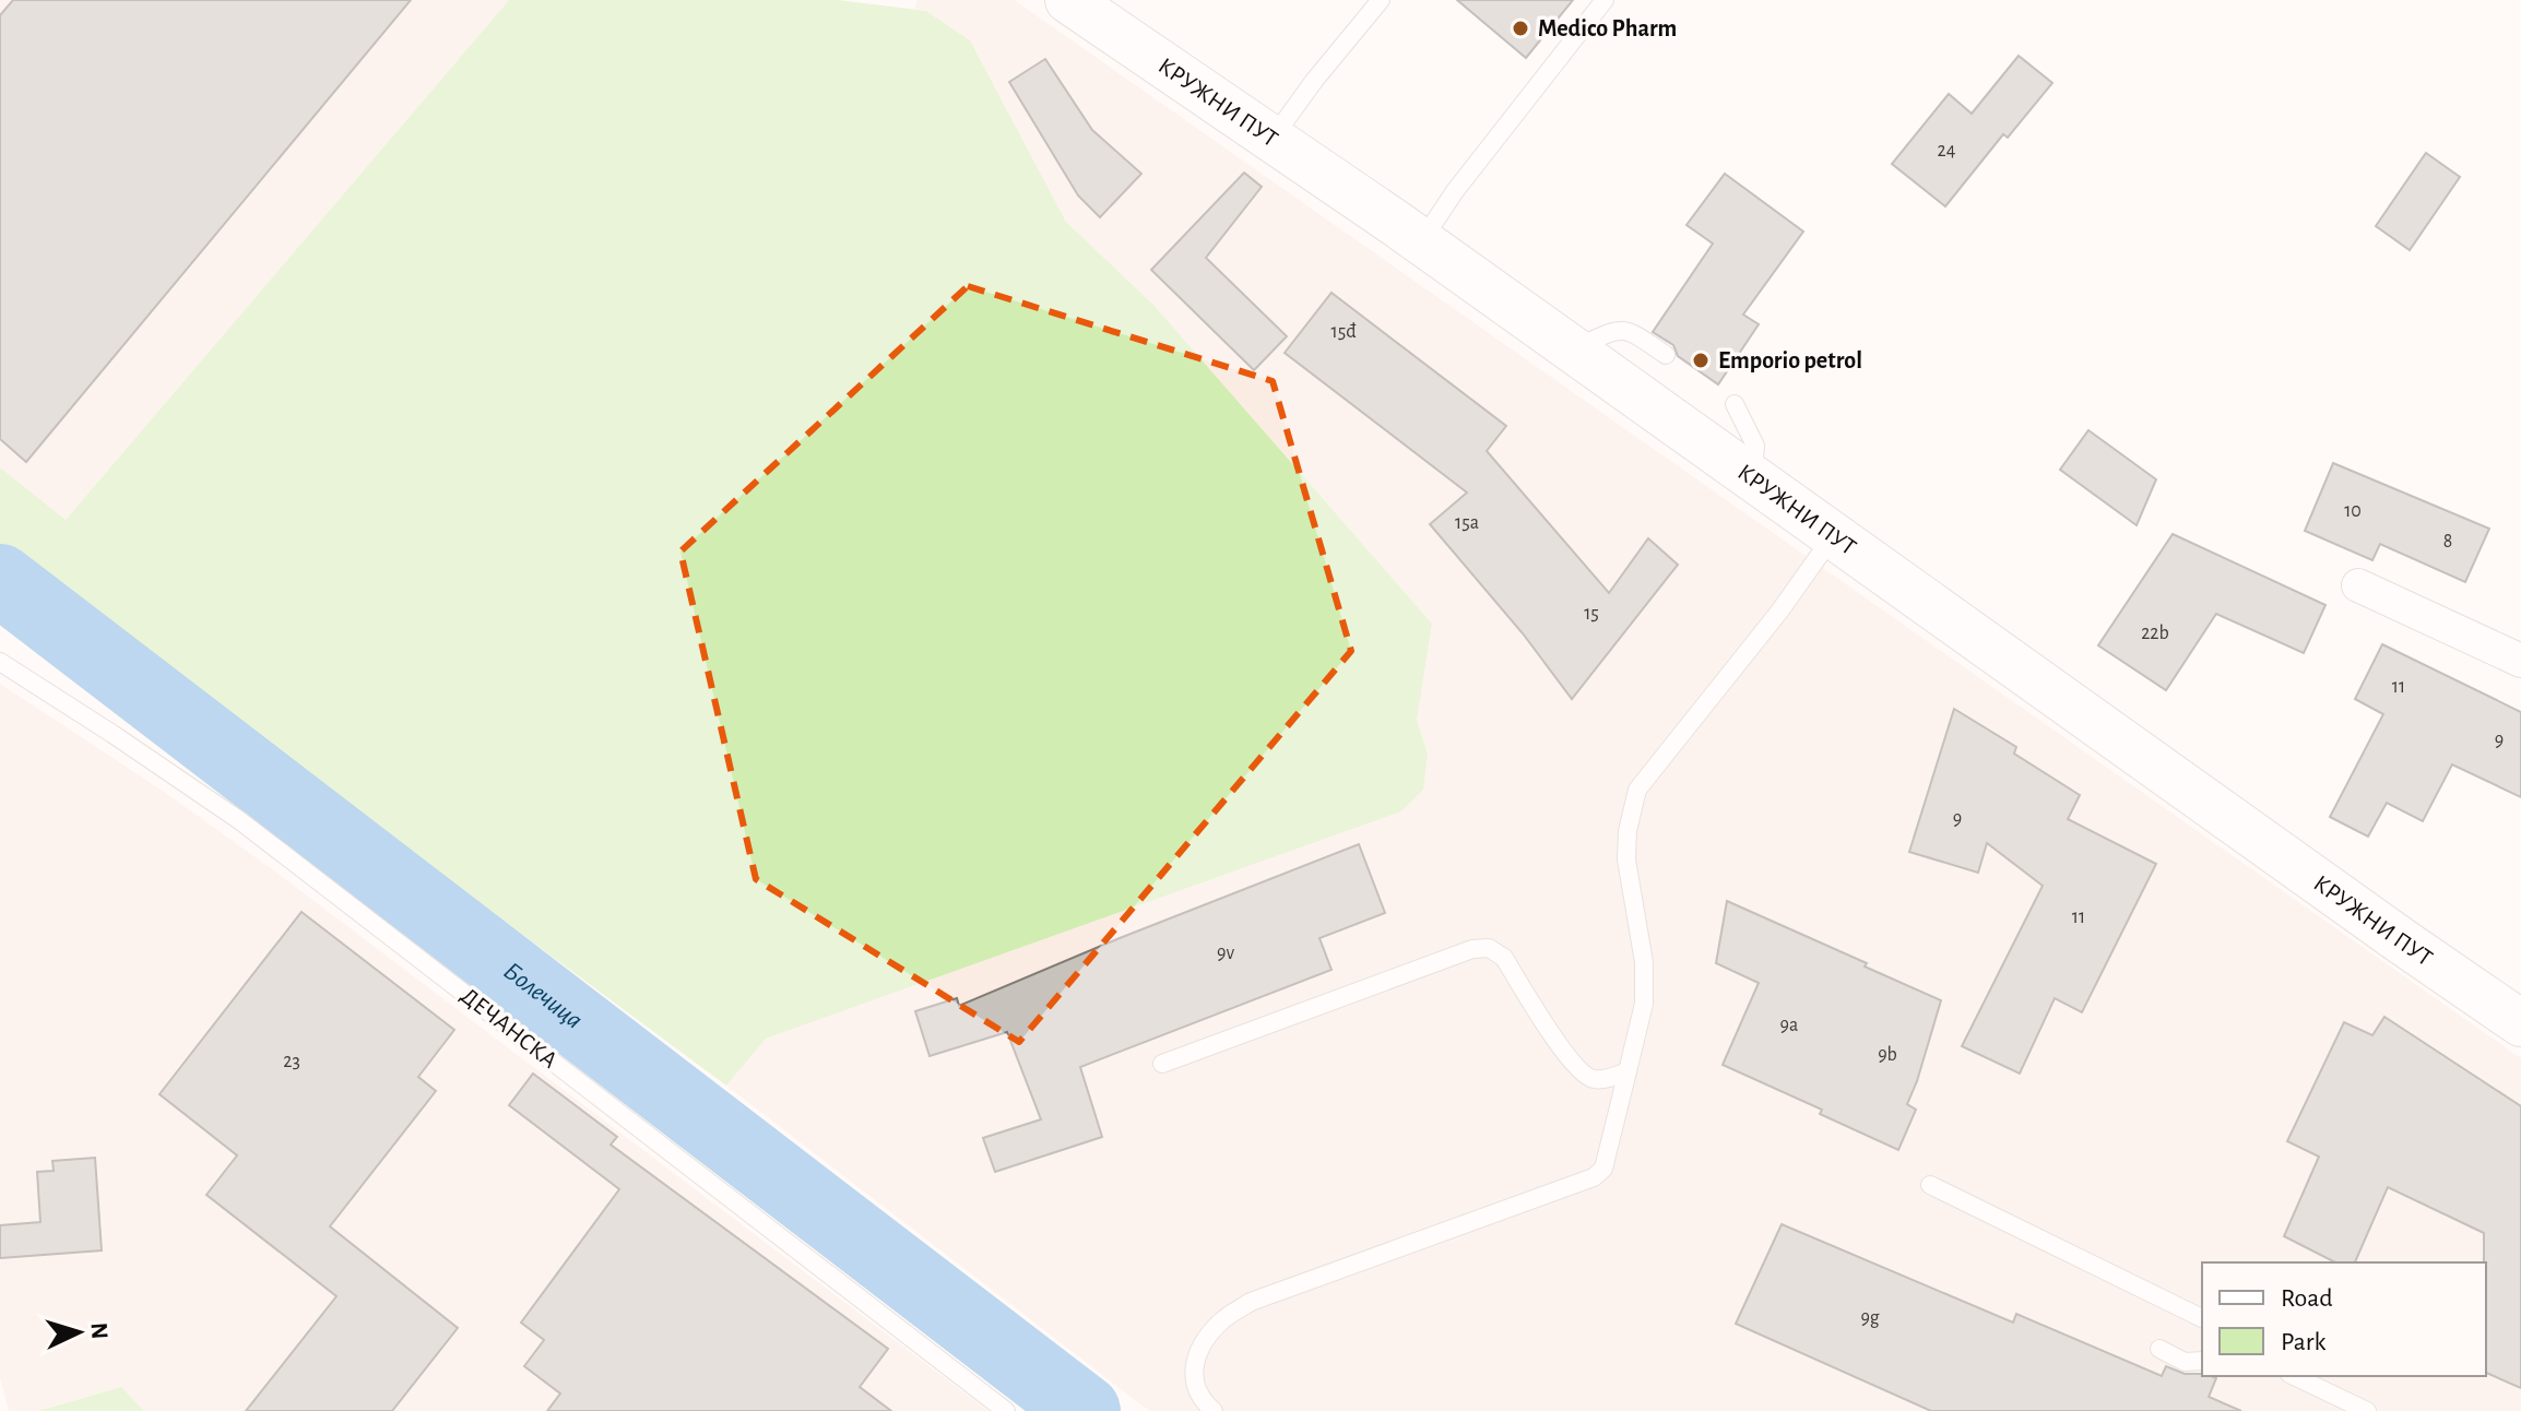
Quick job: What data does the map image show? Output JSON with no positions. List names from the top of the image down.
{
  "streets": {
    "main road": ["КРУЖНИ ПУТ"],
    "lane": ["ДЕЧАНСКА"]
  },
  "water": ["Болечица"],
  "places": ["Medico Pharm", "Emporio petrol"],
  "house_numbers": [
    "24",
    "15đ",
    "10",
    "15a",
    "8",
    "15",
    "22b",
    "11",
    "9",
    "9",
    "11",
    "9v",
    "9a",
    "9b",
    "23",
    "9g"
  ],
  "legend": ["Road", "Park"],
  "north": "right"
}
